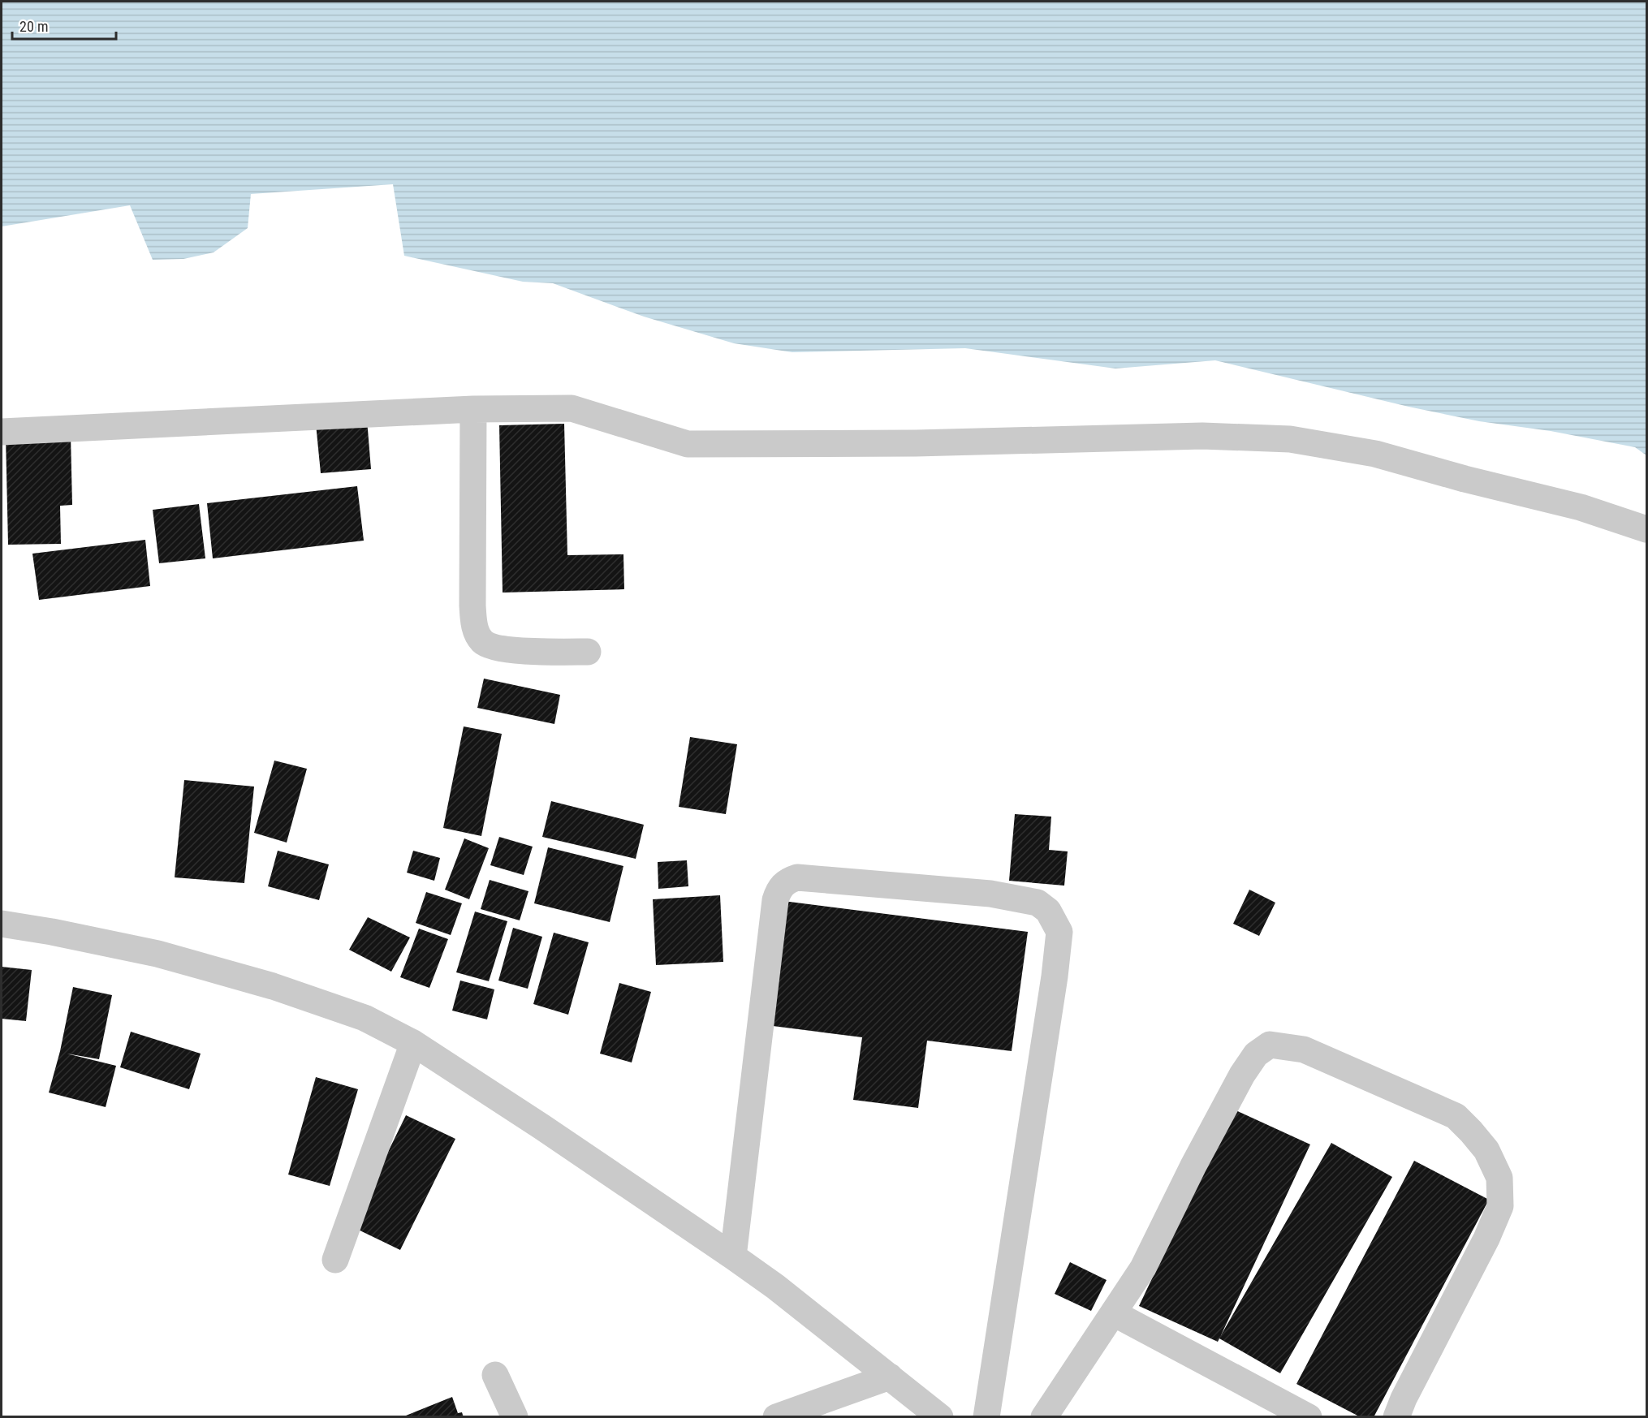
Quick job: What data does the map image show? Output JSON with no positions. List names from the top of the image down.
{
  "scale_bar": "20 m"
}
